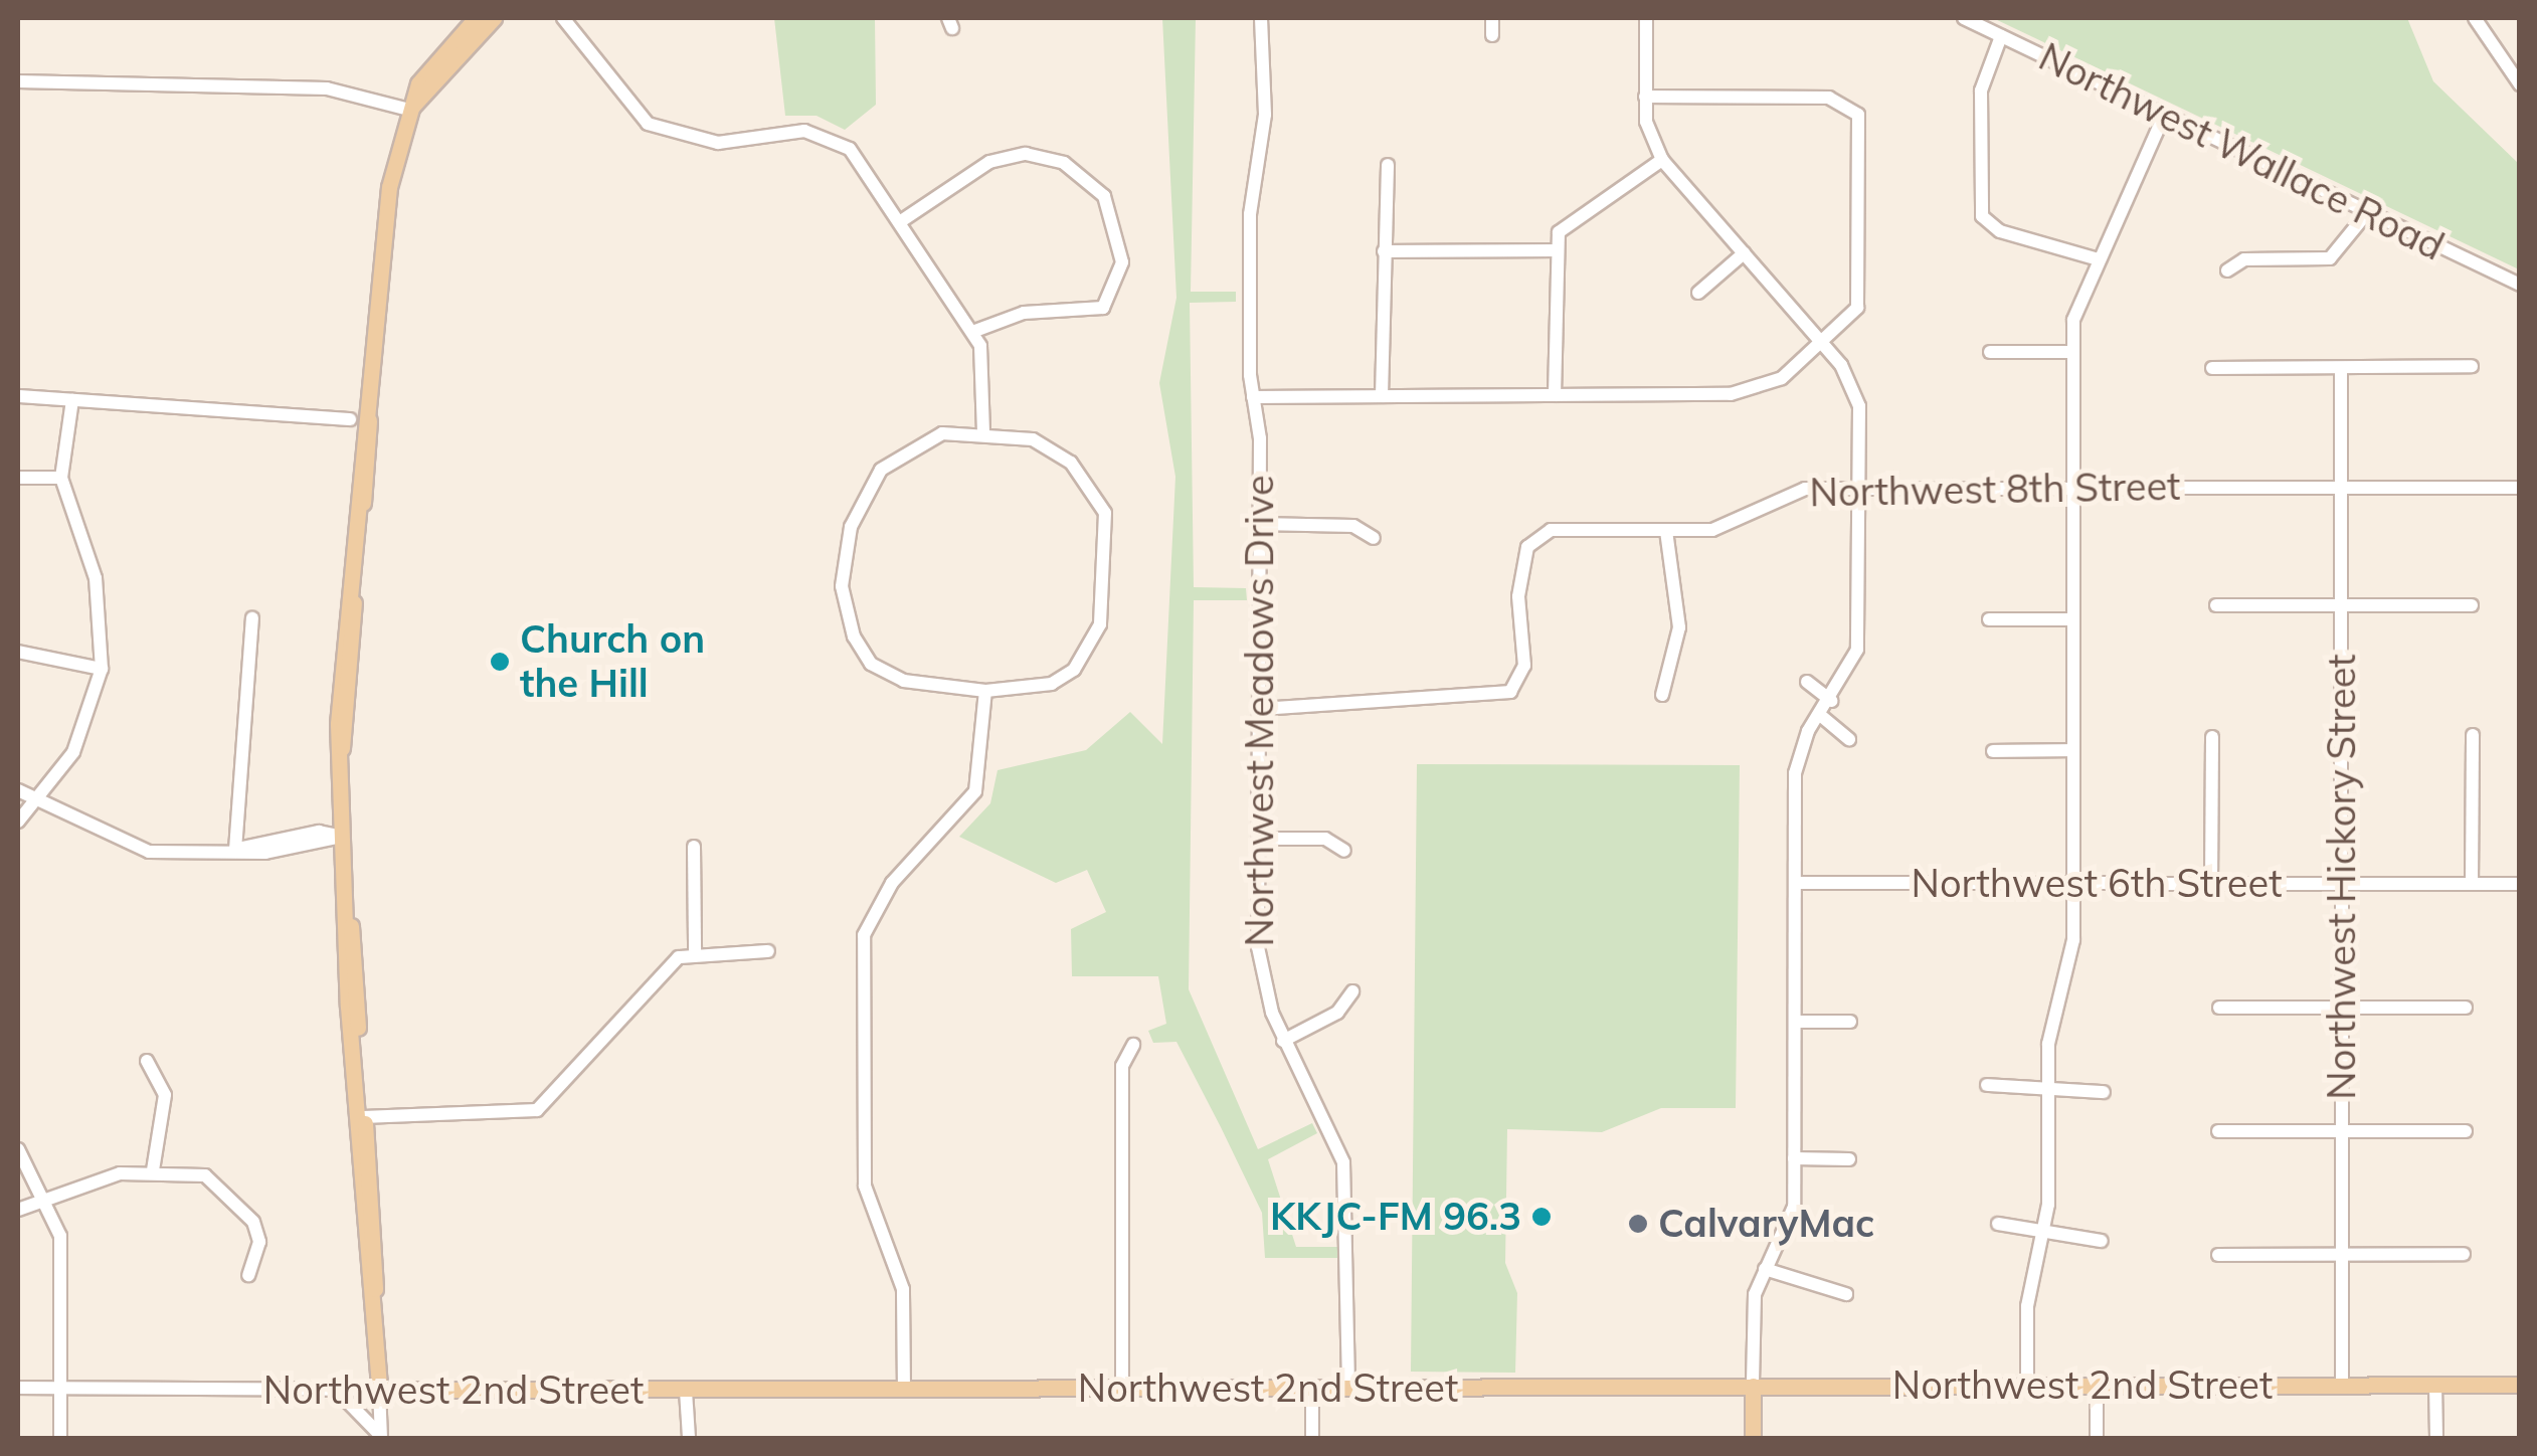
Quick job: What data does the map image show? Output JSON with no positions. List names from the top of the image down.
{
  "streets": {
    "main road": ["Northwest 2nd Street"],
    "street": [
      "Northwest Wallace Road",
      "Northwest 8th Street",
      "Northwest Meadows Drive",
      "Northwest Hickory Street",
      "Northwest 6th Street"
    ]
  },
  "crossings": [
    ["Northwest 8th Street", "Northwest Meadows Drive"],
    ["Northwest 8th Street", "Northwest Hickory Street"],
    ["Northwest Meadows Drive", "Northwest 2nd Street"],
    ["Northwest Hickory Street", "Northwest 6th Street"],
    ["Northwest Hickory Street", "Northwest 2nd Street"]
  ],
  "places": ["Church on the Hill", "KKJC-FM 96.3", "CalvaryMac"]
}
